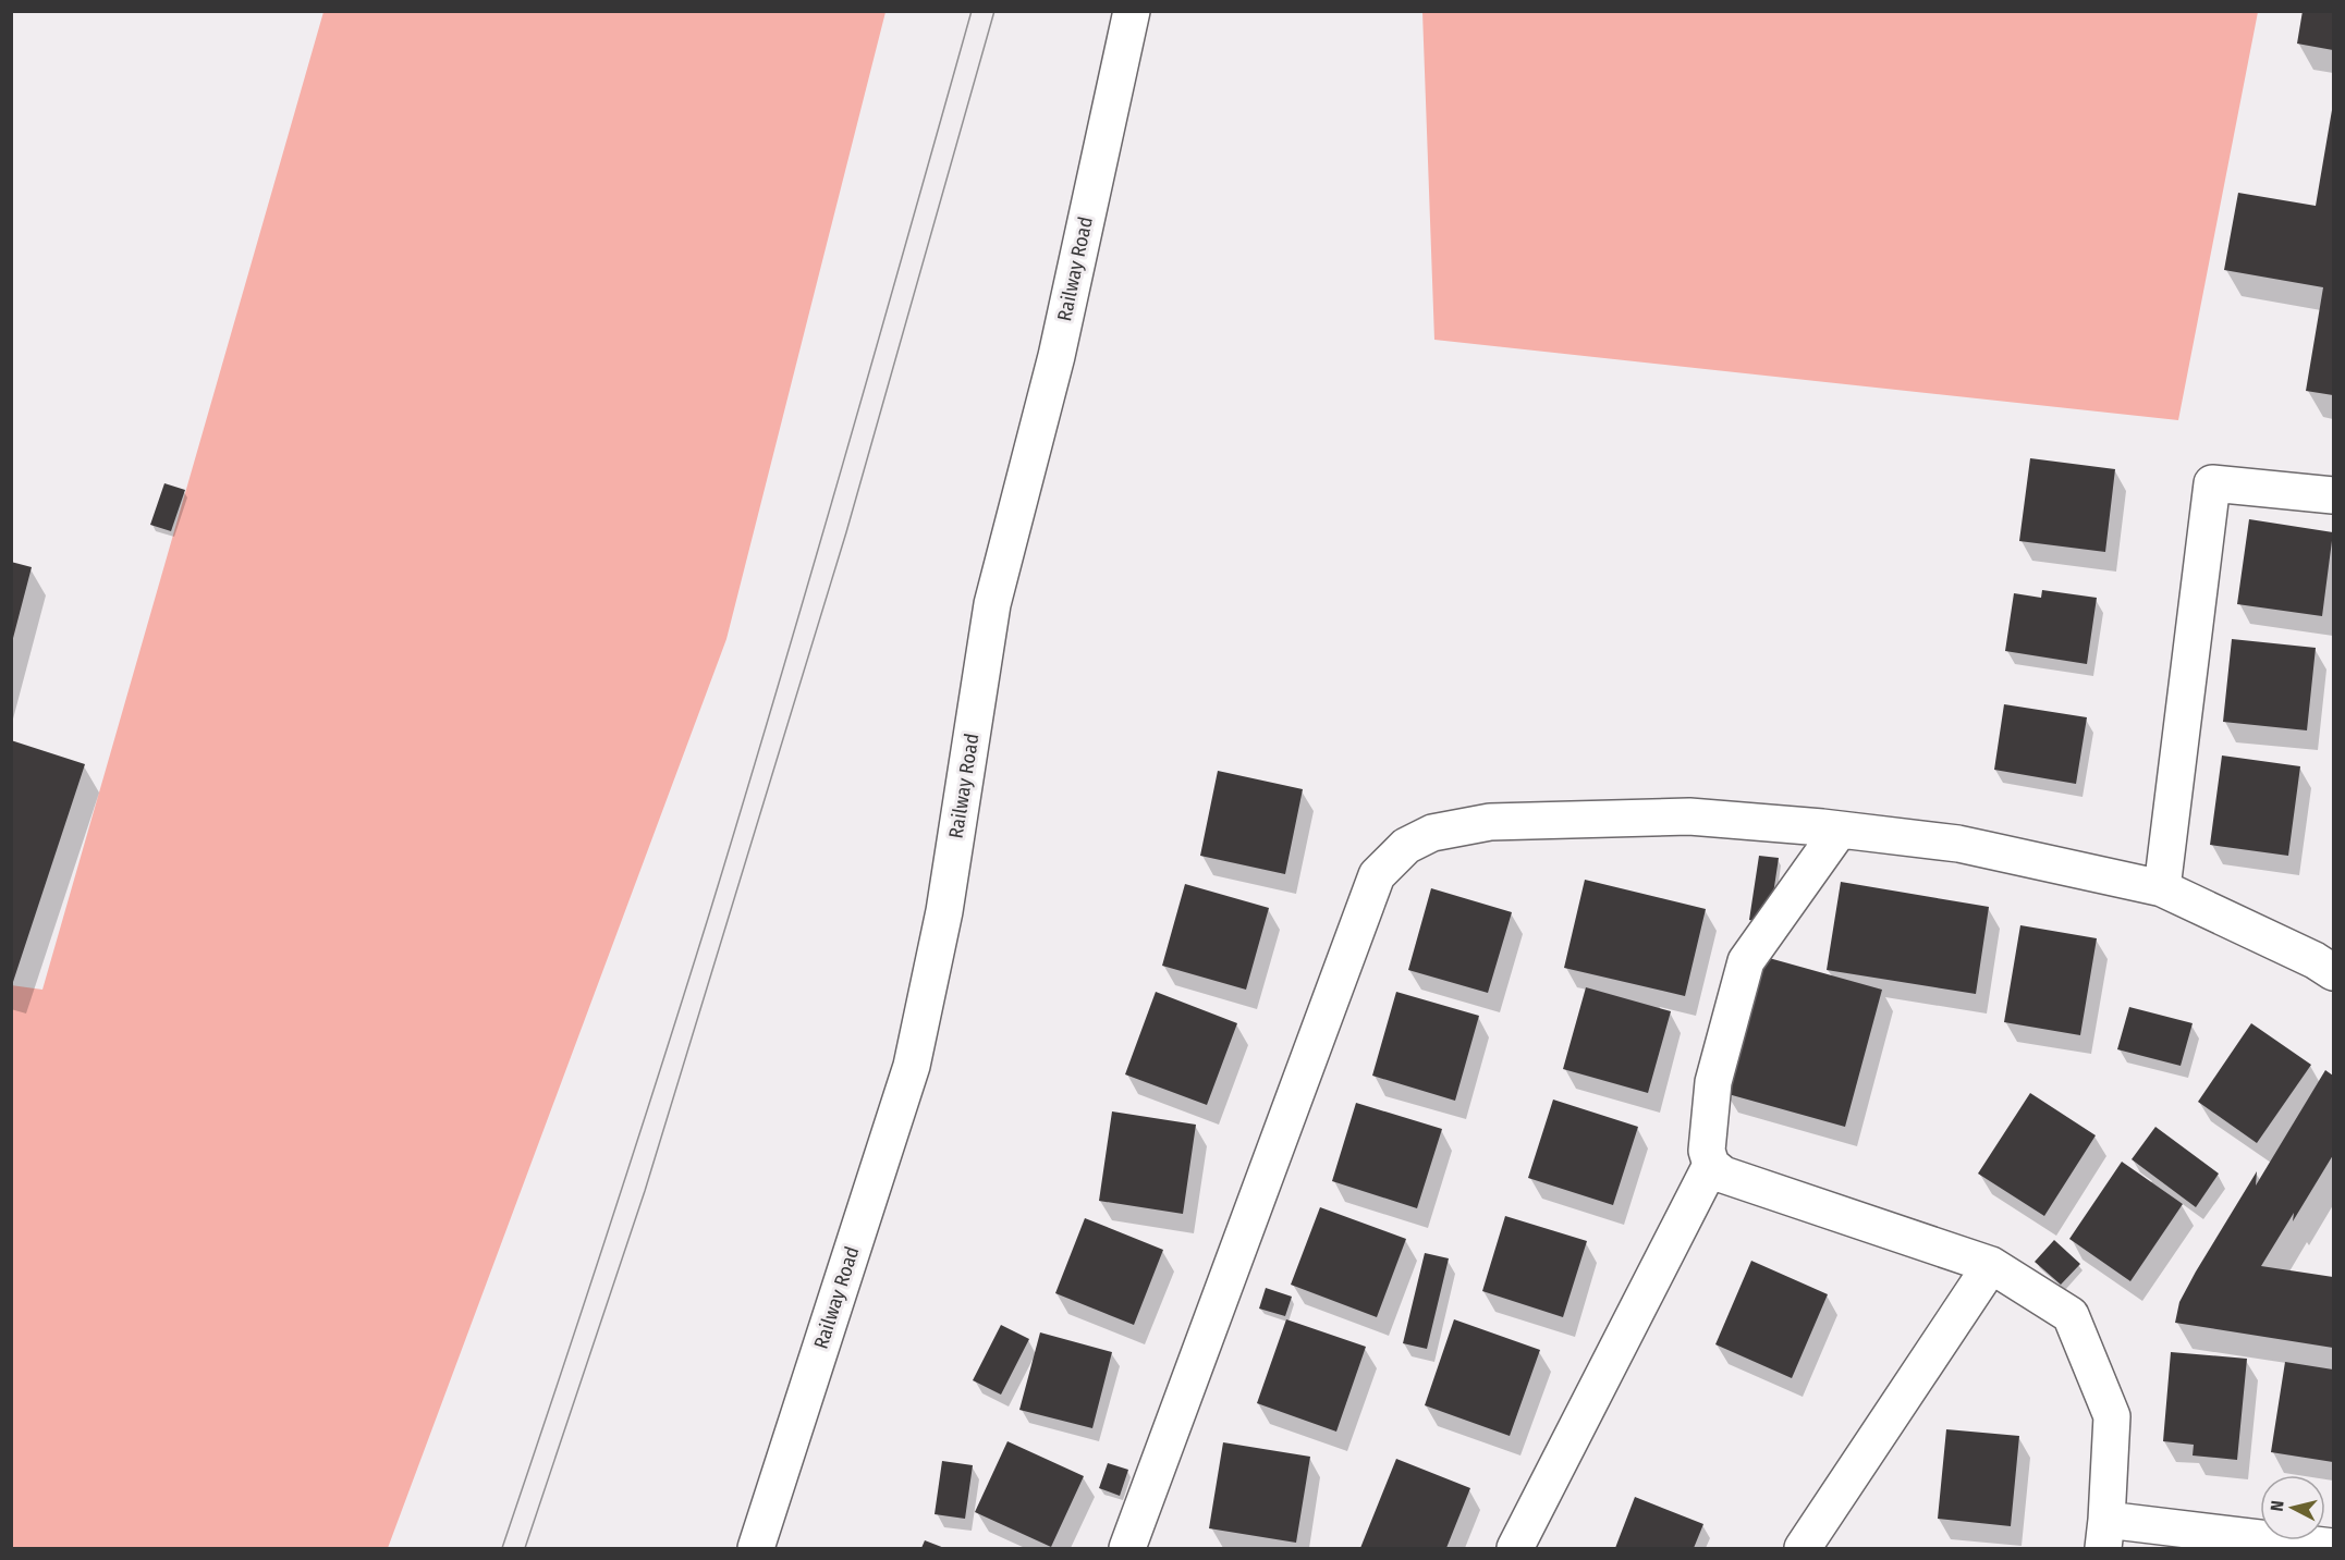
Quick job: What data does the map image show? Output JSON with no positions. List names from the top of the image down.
{
  "streets": {
    "street": ["Railway Road"]
  },
  "north": "left"
}
